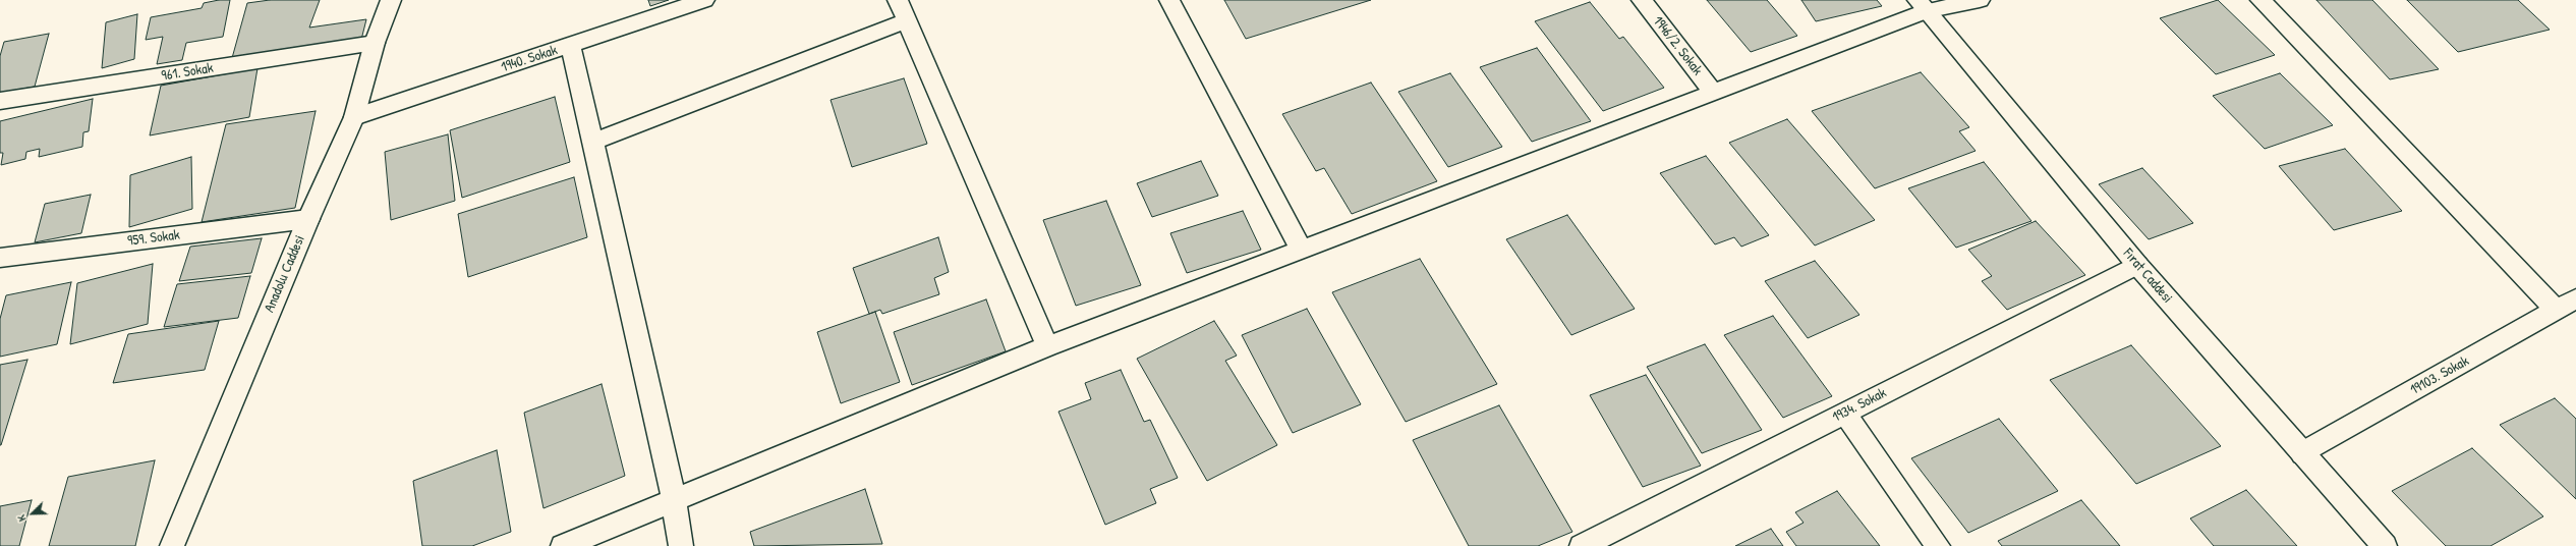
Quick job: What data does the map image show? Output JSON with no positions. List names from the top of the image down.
{
  "streets": {
    "street": [
      "1946/2. Sokak",
      "1940. Sokak",
      "961. Sokak",
      "959. Sokak",
      "Anadolu Caddesi",
      "Fırat Caddesi",
      "19103. Sokak",
      "1934. Sokak"
    ]
  },
  "crossings": [
    ["1940. Sokak", "Anadolu Caddesi"],
    ["961. Sokak", "Anadolu Caddesi"],
    ["959. Sokak", "Anadolu Caddesi"],
    ["Fırat Caddesi", "19103. Sokak"],
    ["Fırat Caddesi", "1934. Sokak"]
  ],
  "north": "bottom left"
}
